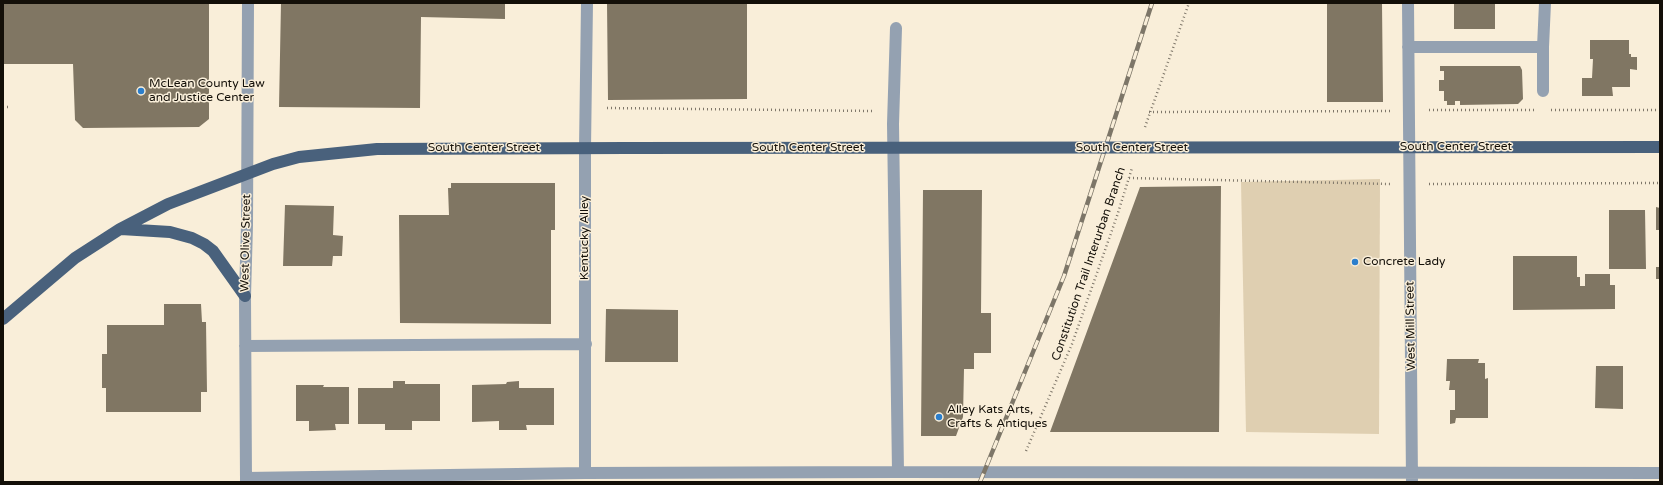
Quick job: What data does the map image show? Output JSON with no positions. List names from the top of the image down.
{
  "streets": {
    "main road": ["South Center Street"],
    "street": ["Kentucky Alley", "West Olive Street", "West Mill Street"],
    "path": ["Constitution Trail Interurban Branch"]
  },
  "crossings": [
    ["South Center Street", "Kentucky Alley"],
    ["South Center Street", "West Olive Street"]
  ],
  "places": ["McLean County Law and Justice Center", "Concrete Lady", "Alley Kats Arts, Crafts & Antiques"]
}
